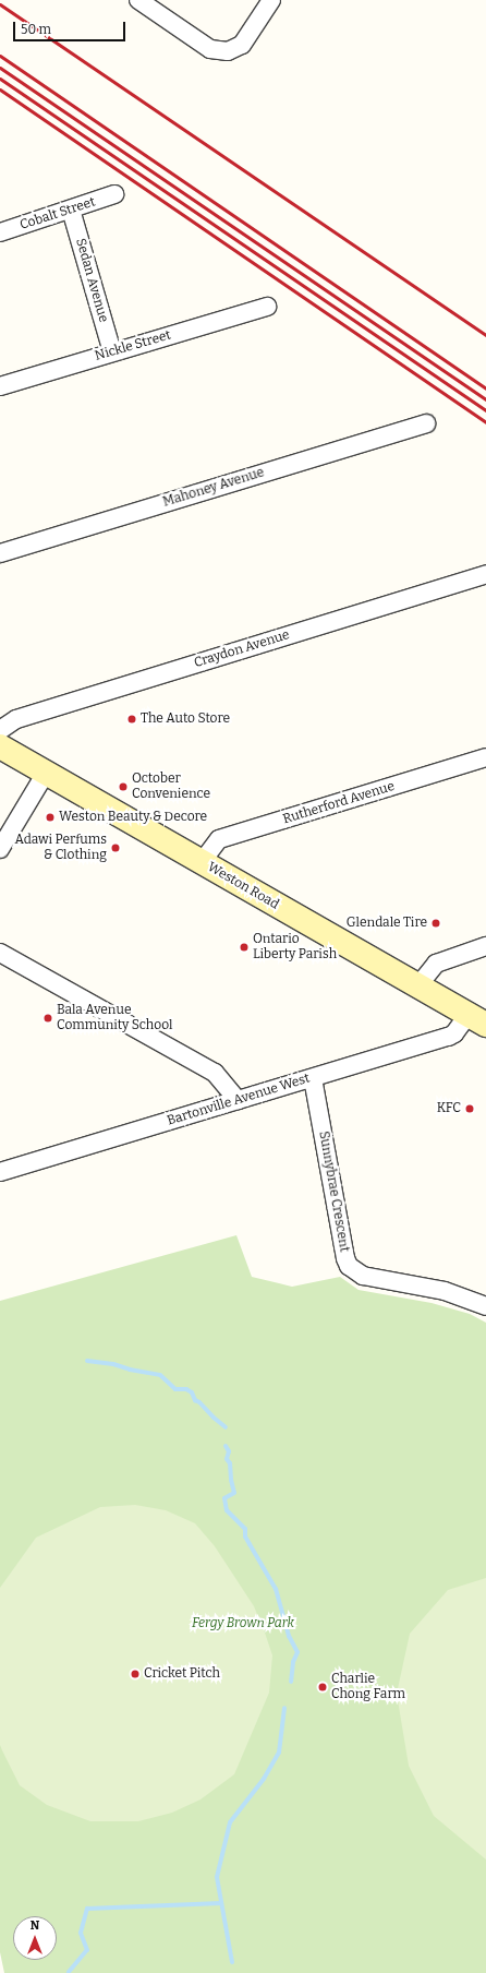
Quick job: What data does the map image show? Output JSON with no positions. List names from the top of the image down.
{
  "streets": {
    "main road": ["Weston Road"],
    "street": [
      "Cobalt Street",
      "Sedan Avenue",
      "Nickle Street",
      "Mahoney Avenue",
      "Craydon Avenue",
      "Rutherford Avenue",
      "Bartonville Avenue West",
      "Sunnybrae Crescent"
    ]
  },
  "crossings": [
    ["Cobalt Street", "Sedan Avenue"],
    ["Sedan Avenue", "Nickle Street"],
    ["Rutherford Avenue", "Weston Road"],
    ["Weston Road", "Bartonville Avenue West"],
    ["Bartonville Avenue West", "Sunnybrae Crescent"]
  ],
  "parks": ["Fergy Brown Park"],
  "places": [
    "The Auto Store",
    "October Convenience",
    "Weston Beauty & Decore",
    "Adawi Perfums & Clothing",
    "Glendale Tire",
    "Ontario Liberty Parish",
    "Bala Avenue Community School",
    "KFC",
    "Cricket Pitch",
    "Charlie Chong Farm"
  ],
  "scale_bar": "50 m",
  "north": "top"
}
